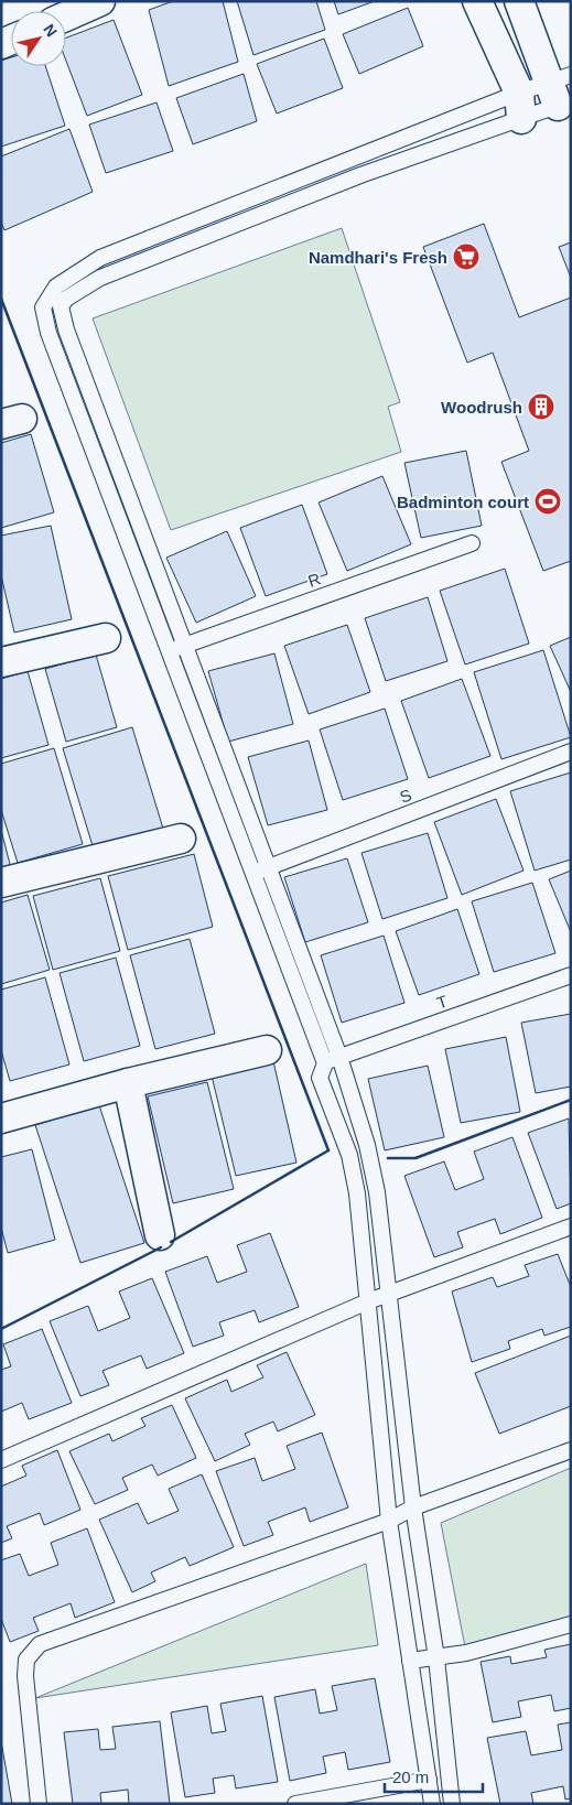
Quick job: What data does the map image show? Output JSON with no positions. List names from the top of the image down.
{
  "streets": {
    "lane": ["R", "S", "T"]
  },
  "places": {
    "supermarket": ["Namdhari's Fresh"],
    "building": ["Woodrush"],
    "sports": ["Badminton court"]
  },
  "scale_bar": "20 m",
  "north": "top right"
}
